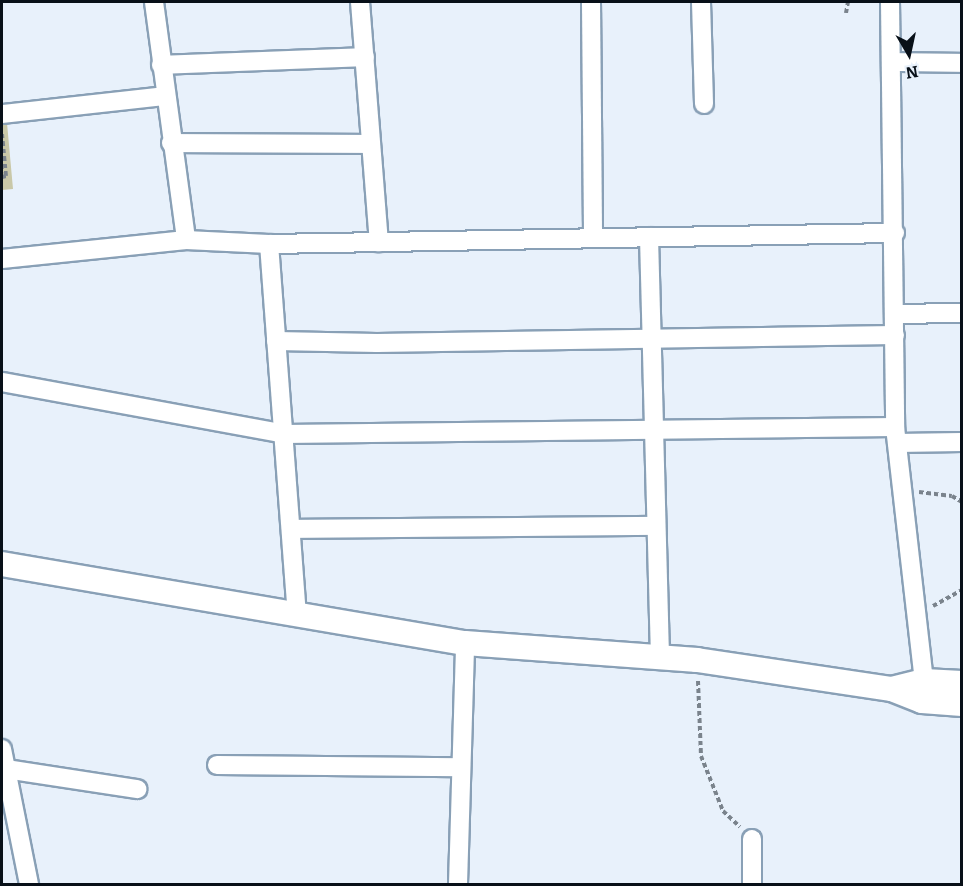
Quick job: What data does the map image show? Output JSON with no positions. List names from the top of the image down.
{
  "north": "bottom"
}
